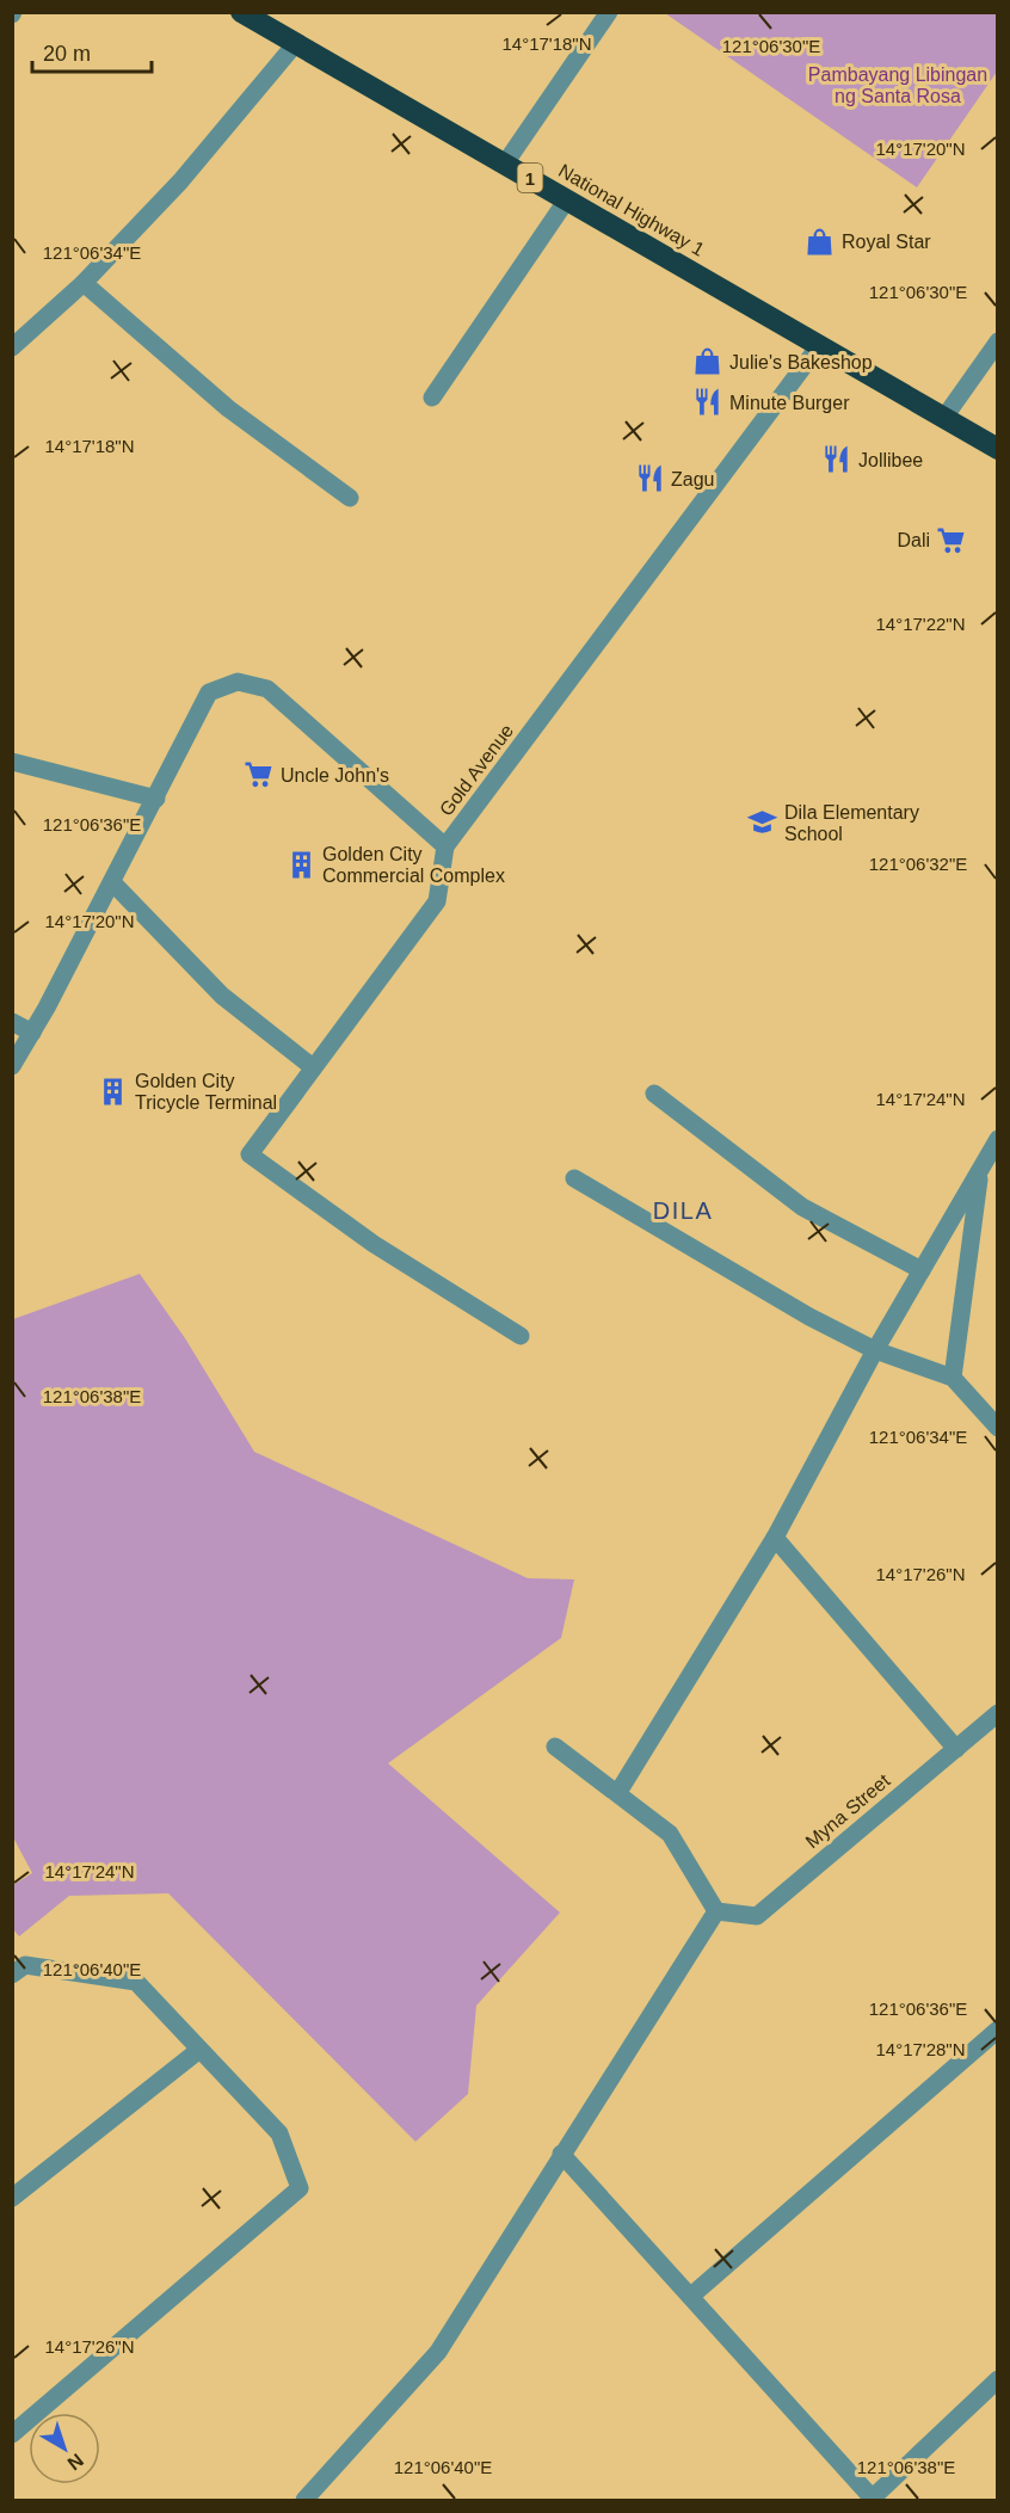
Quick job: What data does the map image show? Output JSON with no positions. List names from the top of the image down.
{
  "streets": {
    "highway": ["1", "National Highway 1"],
    "street": ["Gold Avenue", "Myna Street"]
  },
  "crossings": [
    ["National Highway 1", "Gold Avenue"]
  ],
  "districts": ["DILA"],
  "parks": ["Pambayang Libingan ng Santa Rosa"],
  "places": {
    "shop": ["Royal Star", "Julie's Bakeshop"],
    "restaurant": ["Minute Burger", "Jollibee", "Zagu"],
    "supermarket": ["Dali", "Uncle John's"],
    "school or university": ["Dila Elementary School"],
    "building": ["Golden City Commercial Complex", "Golden City Tricycle Terminal"]
  },
  "scale_bar": "20 m",
  "north": "bottom right",
  "coordinates": [
    "14°17'18\"N",
    "121°06'30\"E",
    "14°17'20\"N",
    "121°06'34\"E",
    "14°17'22\"N",
    "121°06'36\"E",
    "121°06'32\"E",
    "14°17'24\"N",
    "121°06'38\"E",
    "14°17'26\"N",
    "121°06'40\"E",
    "14°17'28\"N"
  ]
}
